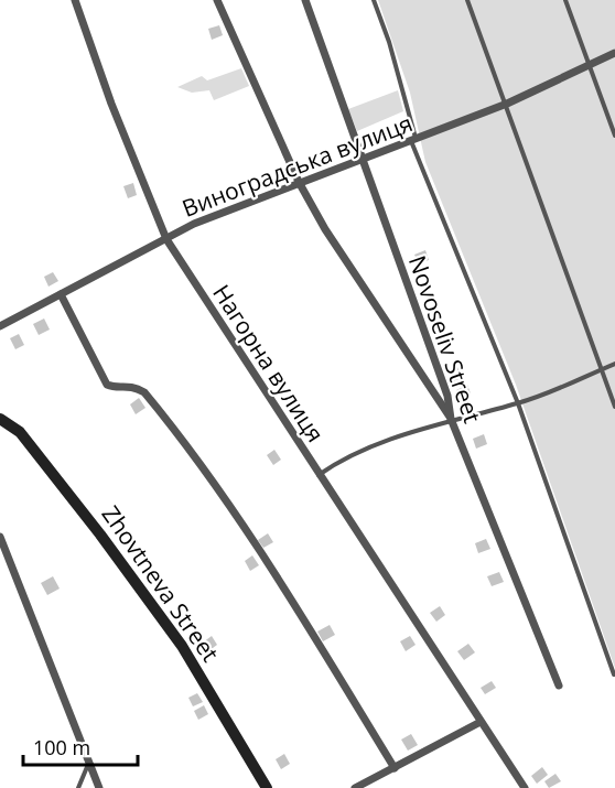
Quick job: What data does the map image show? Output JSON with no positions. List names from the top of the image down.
{
  "streets": {
    "main road": ["Zhovtneva Street"],
    "street": ["Виноградська вулиця", "Novoseliv Street", "Нагорна вулиця"]
  },
  "crossings": [
    ["Виноградська вулиця", "Novoseliv Street"],
    ["Виноградська вулиця", "Нагорна вулиця"]
  ],
  "scale_bar": "100 m"
}
